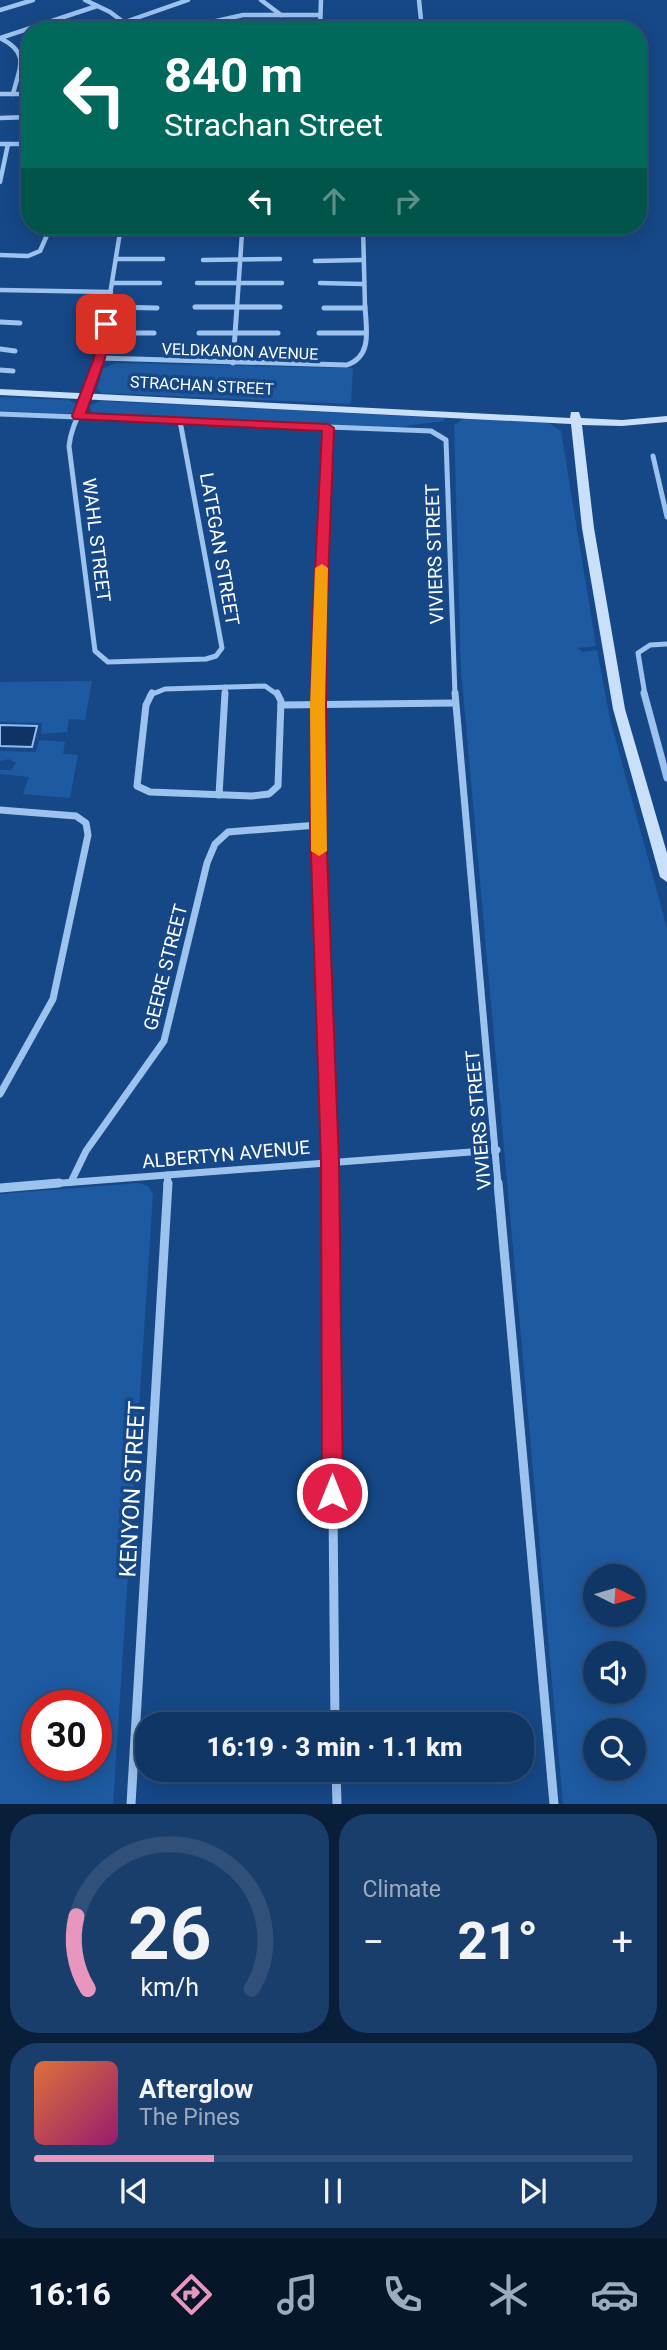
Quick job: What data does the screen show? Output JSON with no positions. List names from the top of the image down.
{
  "streets": {
    "street": [
      "VELDKANON AVENUE",
      "STRACHAN STREET",
      "WAHL STREET",
      "LATEGAN STREET",
      "VIVIERS STREET",
      "GEERE STREET",
      "ALBERTYN AVENUE",
      "KENYON STREET"
    ]
  },
  "crossings": [
    ["VELDKANON AVENUE", "WAHL STREET"],
    ["STRACHAN STREET", "WAHL STREET"],
    ["STRACHAN STREET", "LATEGAN STREET"],
    ["STRACHAN STREET", "VIVIERS STREET"],
    ["WAHL STREET", "LATEGAN STREET"],
    ["VIVIERS STREET", "ALBERTYN AVENUE"],
    ["GEERE STREET", "ALBERTYN AVENUE"],
    ["ALBERTYN AVENUE", "KENYON STREET"]
  ],
  "north": "right",
  "page": {
    "turn": ["840 m", "Strachan Street"],
    "limit": "30",
    "trip": "16:19 · 3 min · 1.1 km",
    "tile": "Climate",
    "heat": ["−", "21°", "+"],
    "song": ["Afterglow", "The Pines"],
    "tabs": "16:16",
    "gauge": ["26", "km/h"]
  }
}
